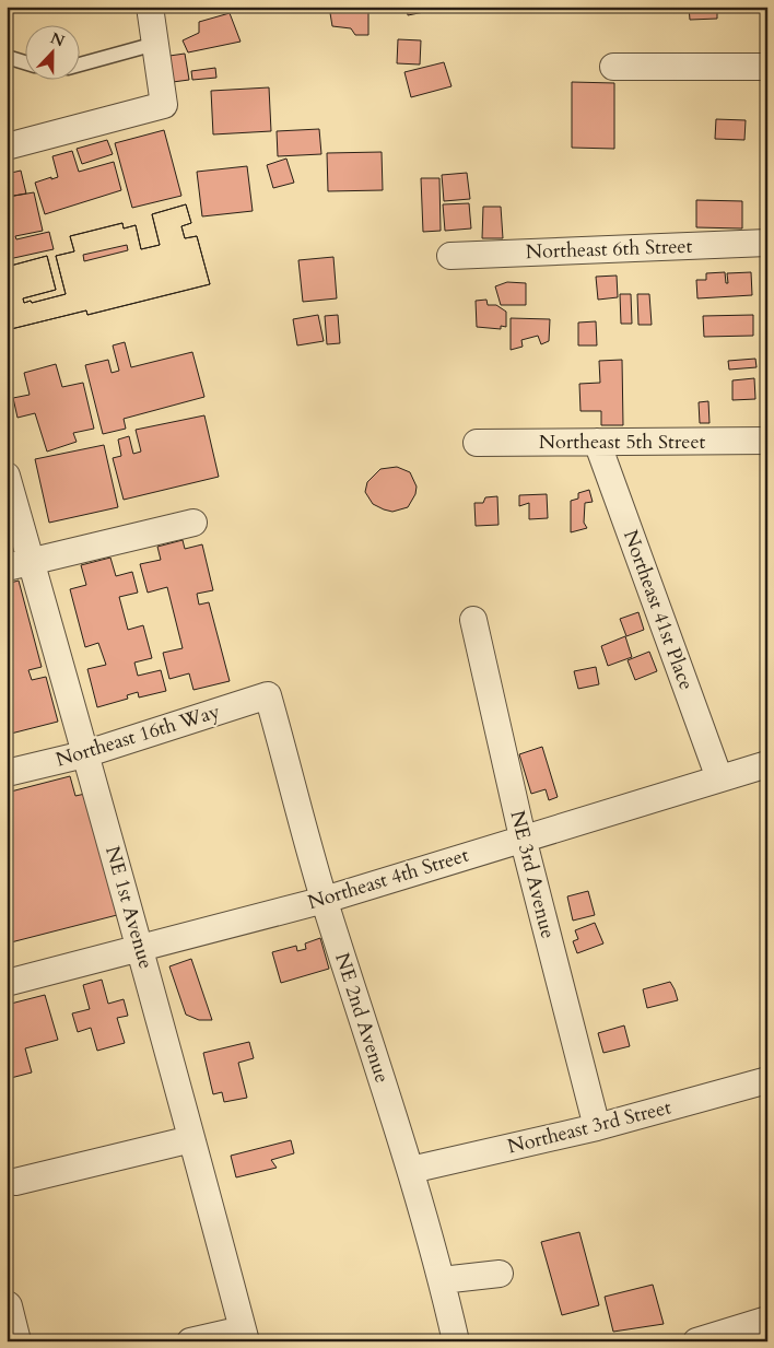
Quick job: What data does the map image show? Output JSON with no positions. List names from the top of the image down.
{
  "streets": {
    "street": [
      "Northeast 6th Street",
      "Northeast 5th Street",
      "Northeast 41st Place",
      "Northeast 16th Way",
      "NE 3rd Avenue",
      "Northeast 4th Street",
      "NE 1st Avenue",
      "NE 2nd Avenue",
      "Northeast 3rd Street"
    ]
  },
  "crossings": [
    ["Northeast 5th Street", "Northeast 41st Place"],
    ["Northeast 41st Place", "Northeast 4th Street"],
    ["Northeast 16th Way", "NE 1st Avenue"],
    ["Northeast 16th Way", "NE 2nd Avenue"],
    ["NE 3rd Avenue", "Northeast 4th Street"],
    ["NE 3rd Avenue", "Northeast 3rd Street"],
    ["Northeast 4th Street", "NE 1st Avenue"],
    ["Northeast 4th Street", "NE 2nd Avenue"],
    ["NE 2nd Avenue", "Northeast 3rd Street"]
  ],
  "north": "top"
}
